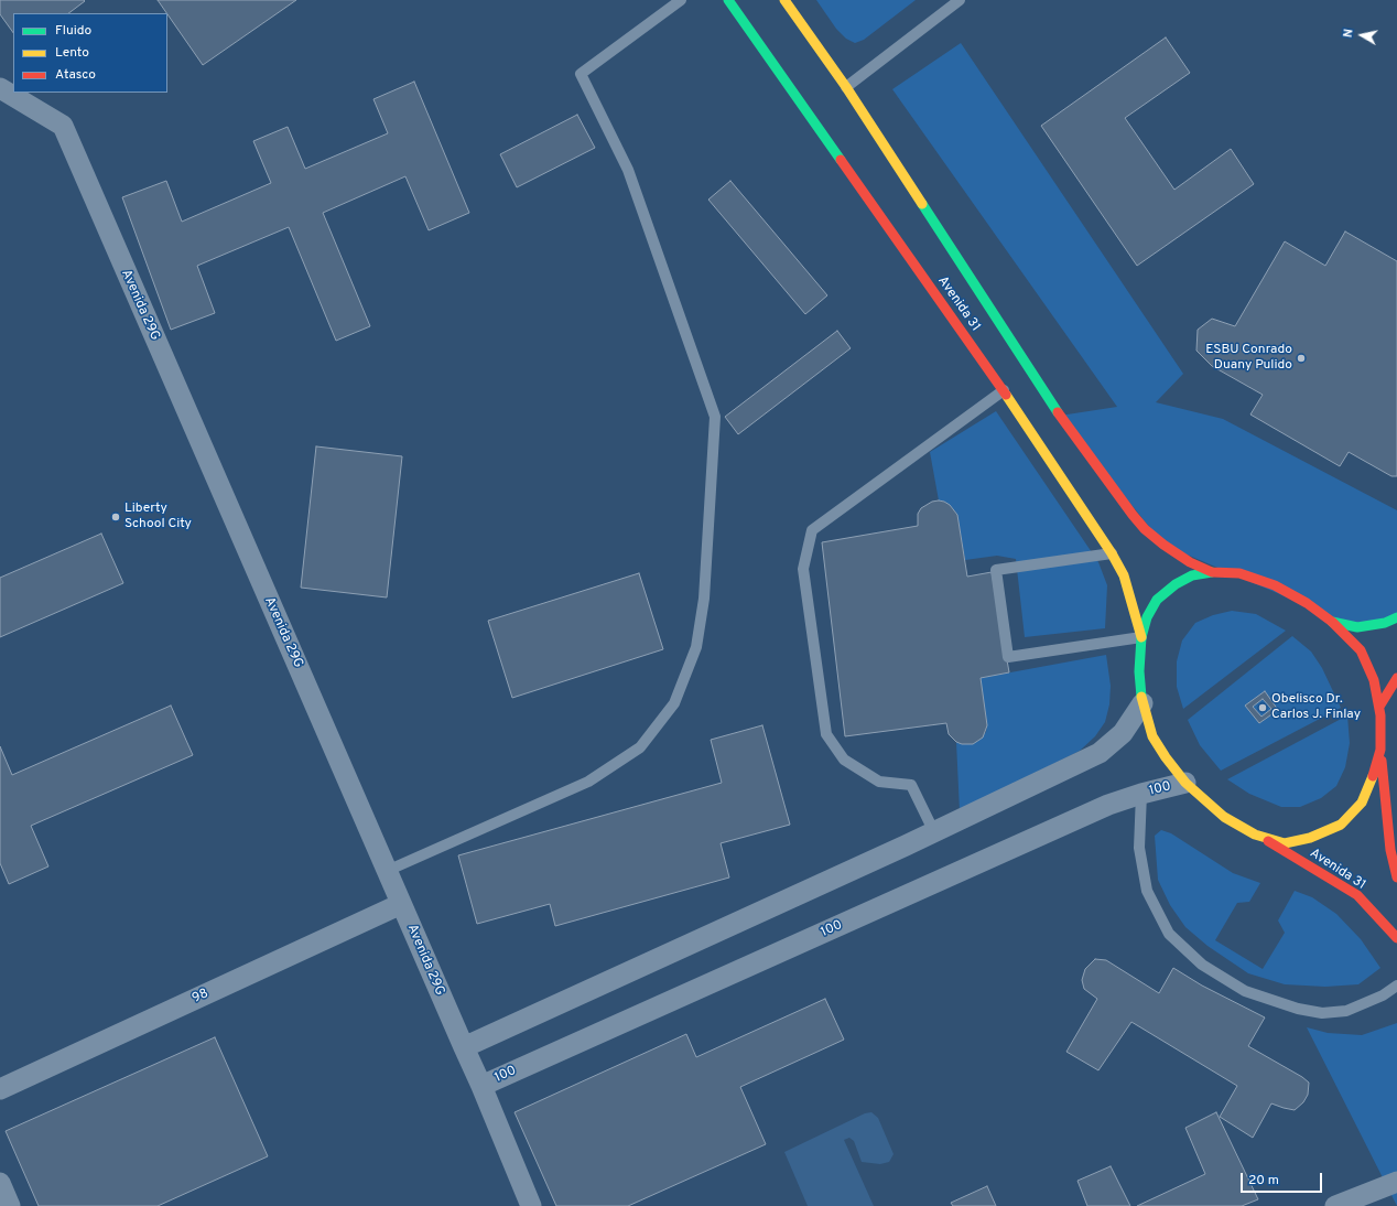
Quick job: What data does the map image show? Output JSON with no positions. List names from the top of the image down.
{
  "streets": {
    "main road": ["Avenida 31"],
    "street": ["Avenida 29G", "100", "98"]
  },
  "crossings": [
    ["Avenida 29G", "100"],
    ["Avenida 29G", "98"]
  ],
  "places": ["ESBU Conrado Duany Pulido", "Liberty School City", "Obelisco Dr. Carlos J. Finlay"],
  "legend": ["Fluido", "Lento", "Atasco"],
  "scale_bar": "20 m",
  "north": "left"
}
